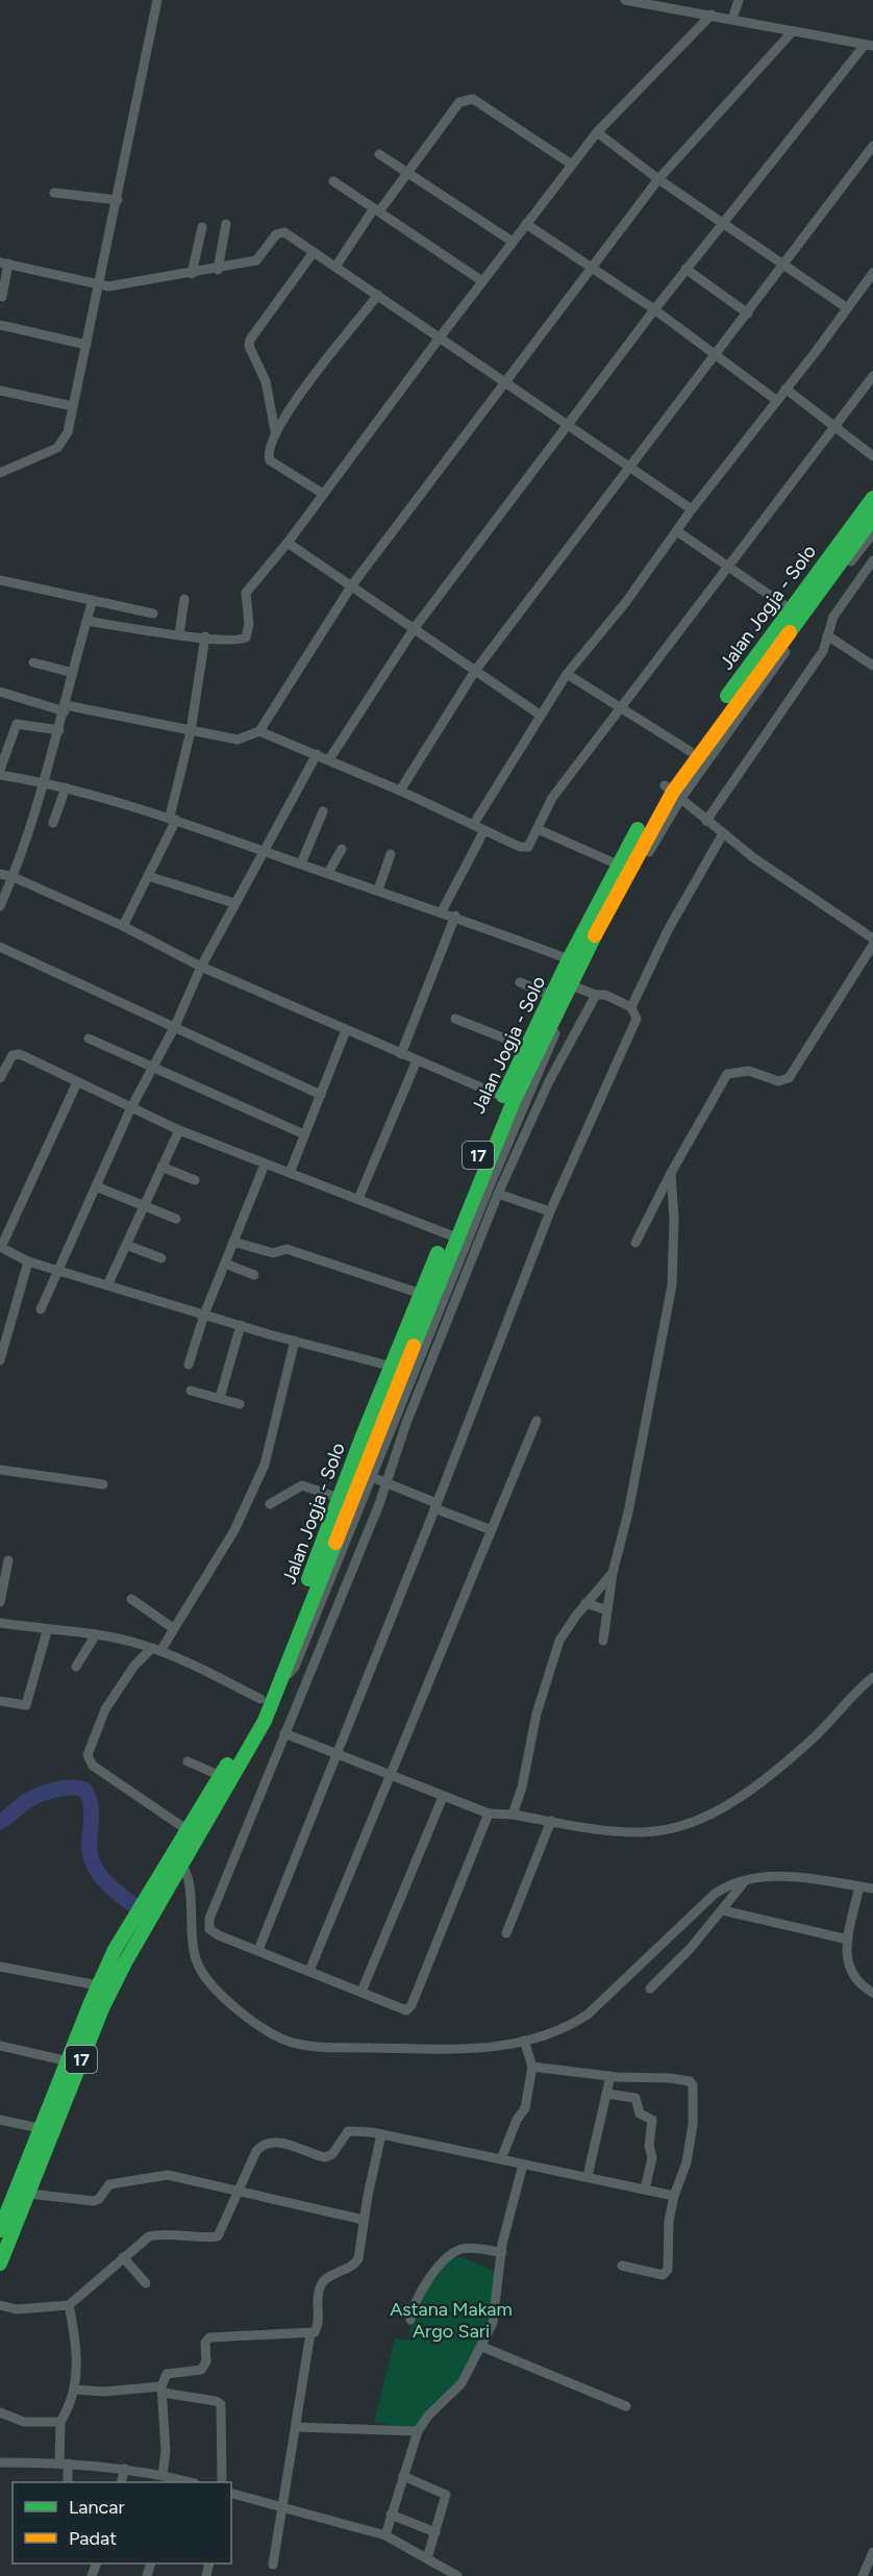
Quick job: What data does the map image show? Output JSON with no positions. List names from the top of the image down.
{
  "streets": {
    "highway": ["Jalan Jogja - Solo", "17"]
  },
  "crossings": [
    ["Jalan Jogja - Solo", "17"]
  ],
  "parks": ["Astana Makam Argo Sari"],
  "legend": ["Lancar", "Padat"]
}
